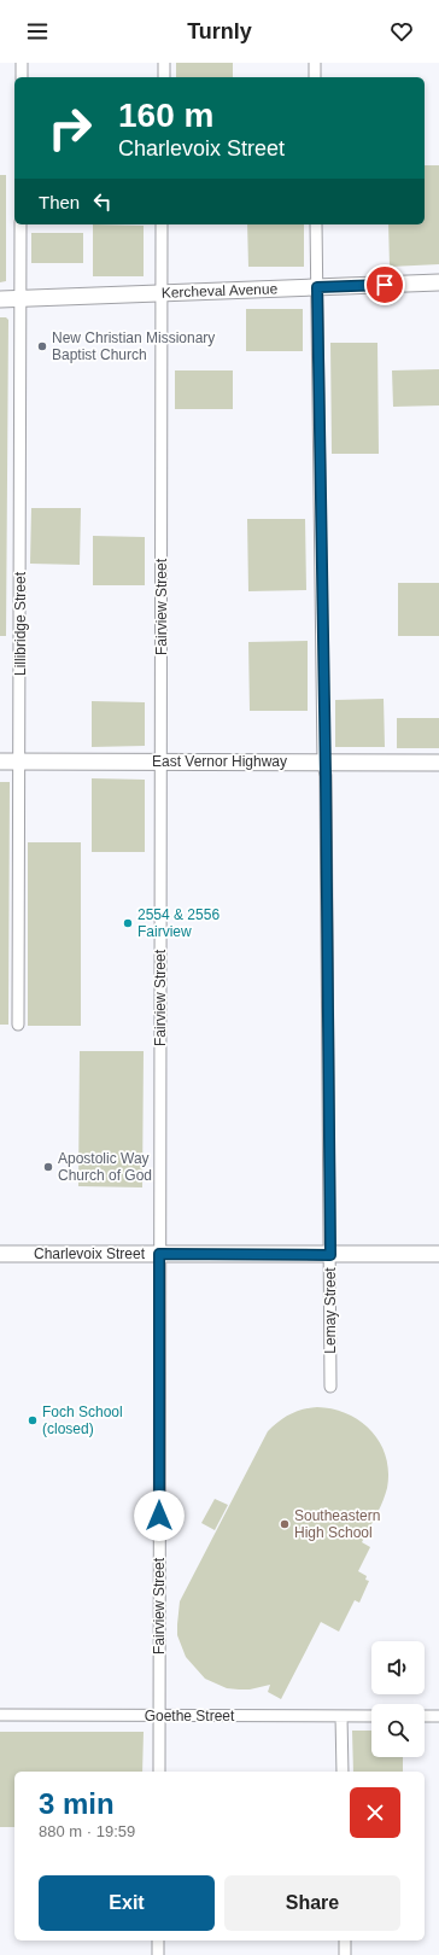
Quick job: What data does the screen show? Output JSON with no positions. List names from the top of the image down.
{
  "streets": {
    "street": [
      "Kercheval Avenue",
      "Fairview Street",
      "Lillibridge Street",
      "East Vernor Highway",
      "Charlevoix Street",
      "Lemay Street",
      "Goethe Street"
    ]
  },
  "crossings": [
    ["Kercheval Avenue", "Fairview Street"],
    ["Kercheval Avenue", "Lillibridge Street"],
    ["Kercheval Avenue", "Lemay Street"],
    ["Fairview Street", "East Vernor Highway"],
    ["Fairview Street", "Charlevoix Street"],
    ["Fairview Street", "Goethe Street"],
    ["Lillibridge Street", "East Vernor Highway"],
    ["East Vernor Highway", "Lemay Street"],
    ["Charlevoix Street", "Lemay Street"]
  ],
  "places": [
    "New Christian Missionary Baptist Church",
    "2554 & 2556 Fairview",
    "Apostolic Way Church of God",
    "Foch School (closed)",
    "Southeastern High School"
  ],
  "page": {
    "header": "Turnly",
    "turn": ["160 m", "Charlevoix Street"],
    "then": "Then",
    "heading": ["3 min", "880 m · 19:59"],
    "buttons": ["Exit", "Share"]
  }
}
